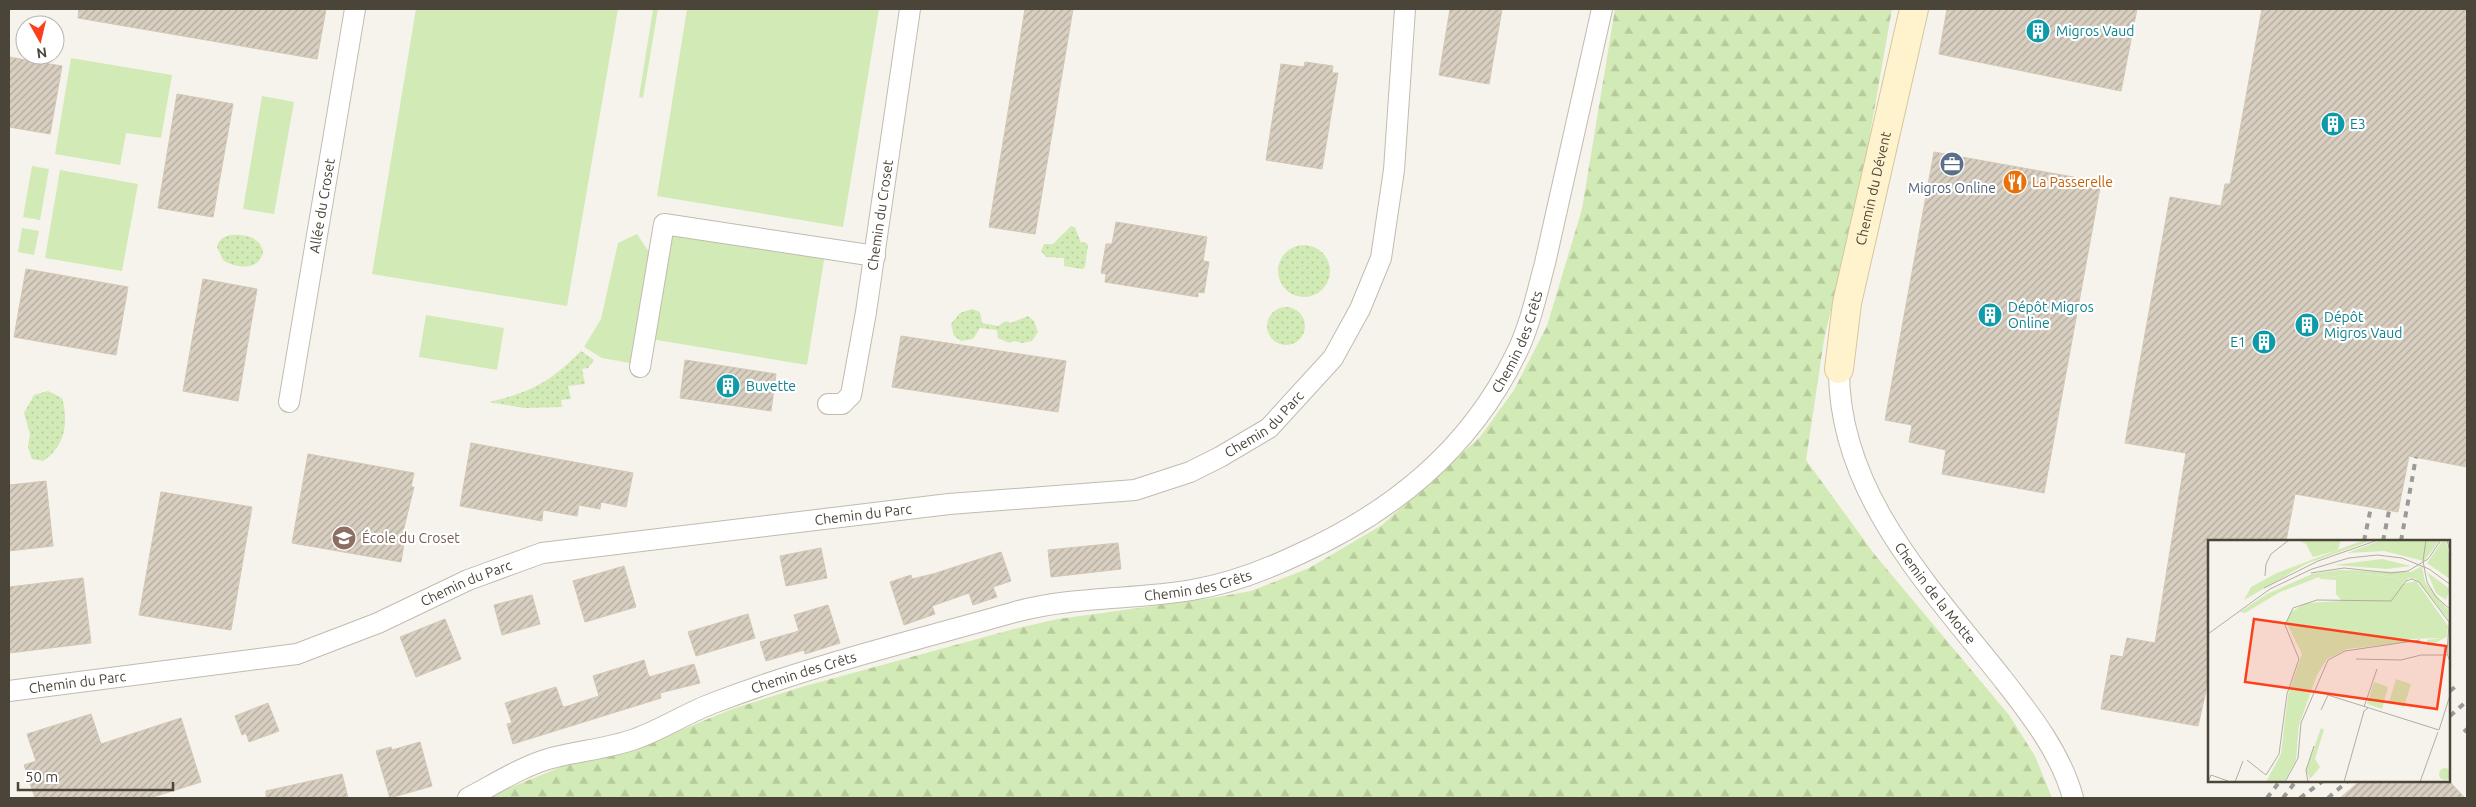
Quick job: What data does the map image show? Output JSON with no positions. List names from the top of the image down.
{
  "streets": {
    "street": [
      "Chemin du Dévent",
      "Allée du Croset",
      "Chemin du Croset",
      "Chemin des Crêts",
      "Chemin du Parc",
      "Chemin de la Motte"
    ]
  },
  "crossings": [
    ["Chemin du Dévent", "Chemin de la Motte"]
  ],
  "places": {
    "building": [
      "Migros Vaud",
      "E3",
      "Dépôt Migros Online",
      "Dépôt Migros Vaud",
      "E1",
      "Buvette"
    ],
    "office": ["Migros Online"],
    "restaurant": ["La Passerelle"],
    "school or university": ["École du Croset"]
  },
  "scale_bar": "50 m",
  "north": "bottom"
}
